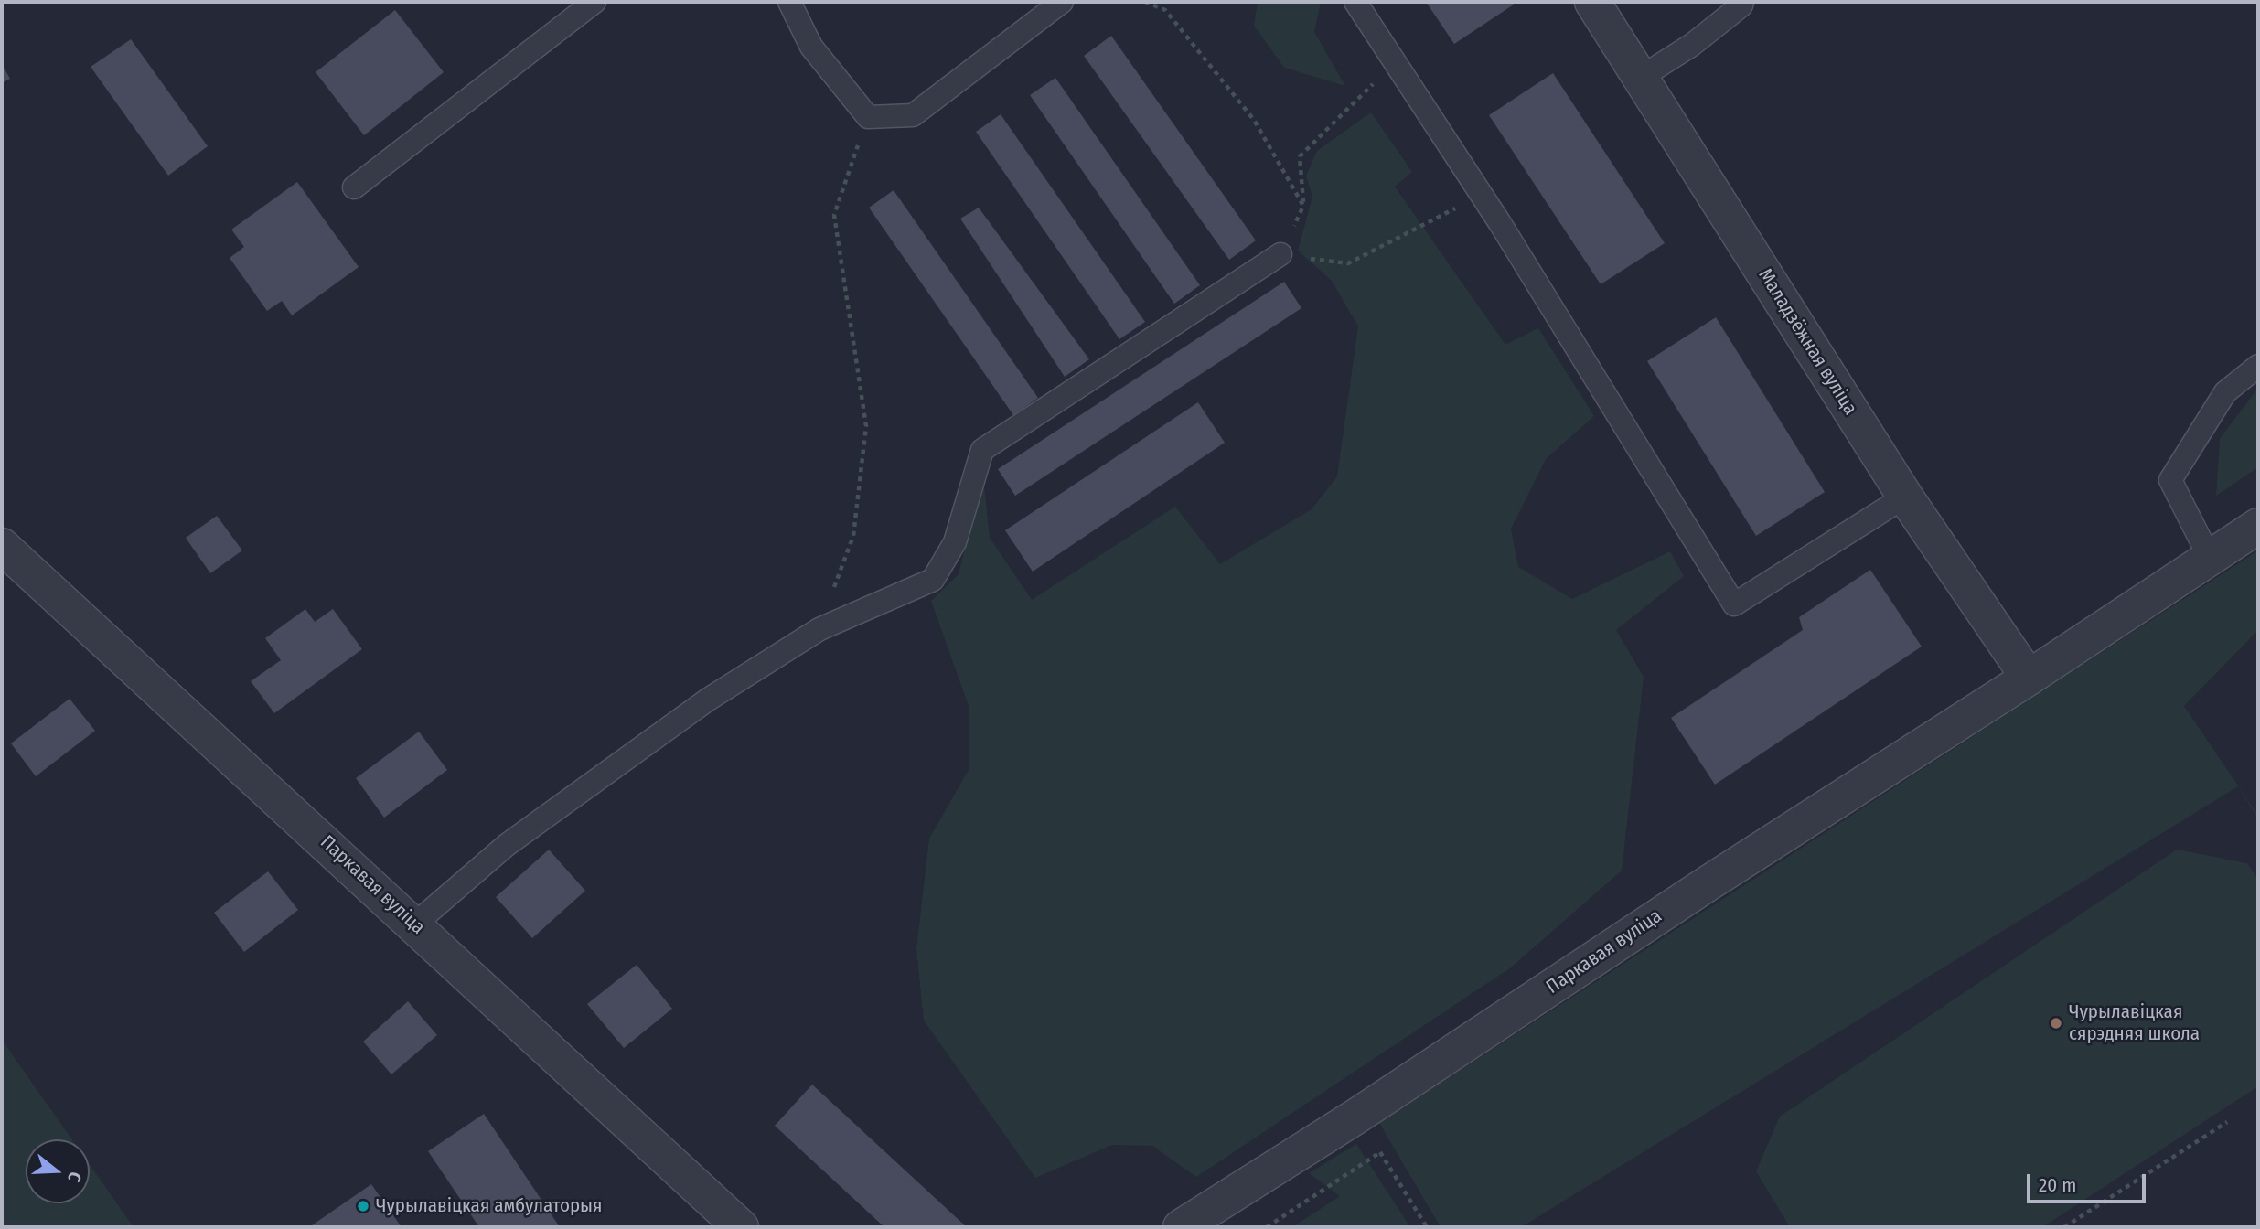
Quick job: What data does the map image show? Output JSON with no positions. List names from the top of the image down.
{
  "streets": {
    "street": ["Маладзёжная вуліца", "Паркавая вуліца"]
  },
  "crossings": [
    ["Маладзёжная вуліца", "Паркавая вуліца"]
  ],
  "places": ["Чурылавіцкая сярэдняя школа", "Чурылавіцкая амбулаторыя"],
  "scale_bar": "20 m",
  "north": "right"
}
